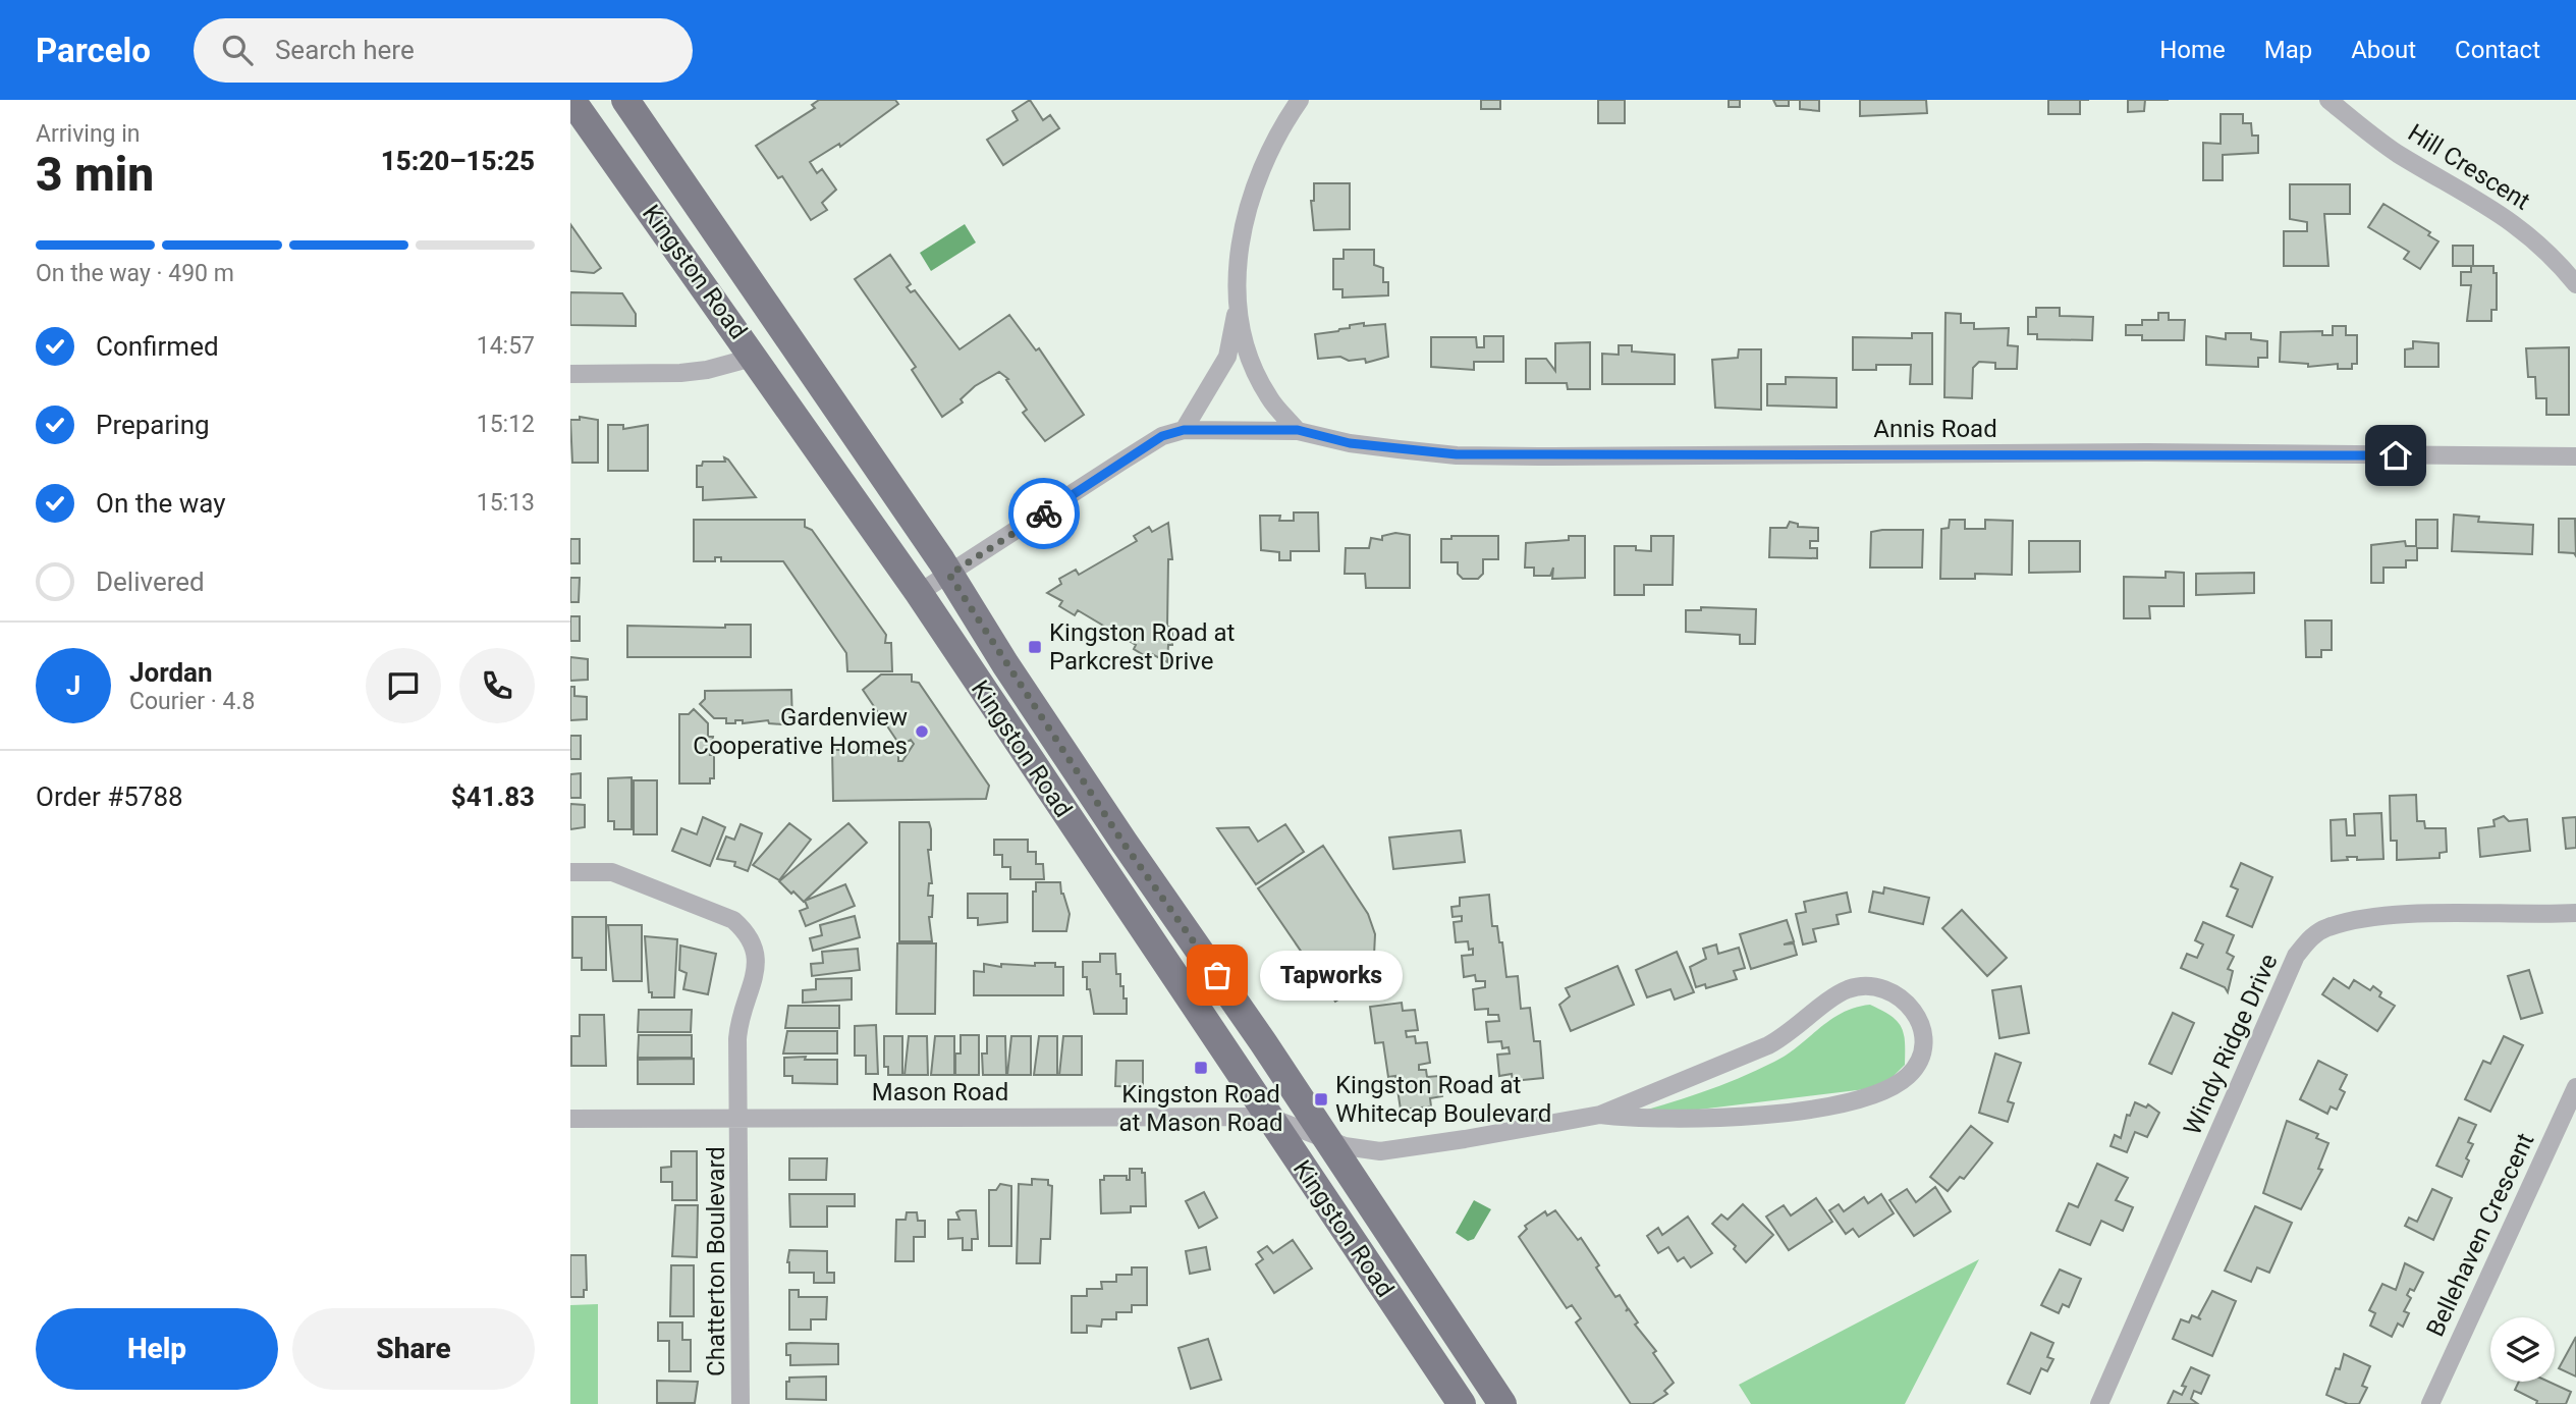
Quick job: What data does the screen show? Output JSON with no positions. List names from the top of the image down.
{
  "streets": {
    "main road": ["Kingston Road"],
    "street": [
      "Hill Crescent",
      "Annis Road",
      "Windy Ridge Drive",
      "Mason Road",
      "Bellehaven Crescent",
      "Chatterton Boulevard"
    ]
  },
  "crossings": [
    ["Kingston Road", "Mason Road"],
    ["Mason Road", "Chatterton Boulevard"]
  ],
  "places": {
    "transit": ["Kingston Road at Parkcrest Drive", "Kingston Road at Mason Road", "Kingston Road at Whitecap Boulevard"],
    "other": ["Gardenview Cooperative Homes", "Tapworks"]
  },
  "page": {
    "header": "Parcelo",
    "search": "Search here",
    "nav": [
      "Home",
      "Map",
      "About",
      "Contact"
    ],
    "heading": ["3 min", "Arriving in", "15:20–15:25"],
    "panel": [
      "Jordan",
      "Courier · 4.8",
      "Order #5788",
      "$41.83"
    ],
    "bar": "On the way · 490 m",
    "list": [
      ["Confirmed", "14:57"],
      ["Preparing", "15:12"],
      ["On the way", "15:13"],
      "Delivered"
    ],
    "round": "J",
    "bubble": "Tapworks",
    "buttons": ["Help", "Share"]
  }
}
